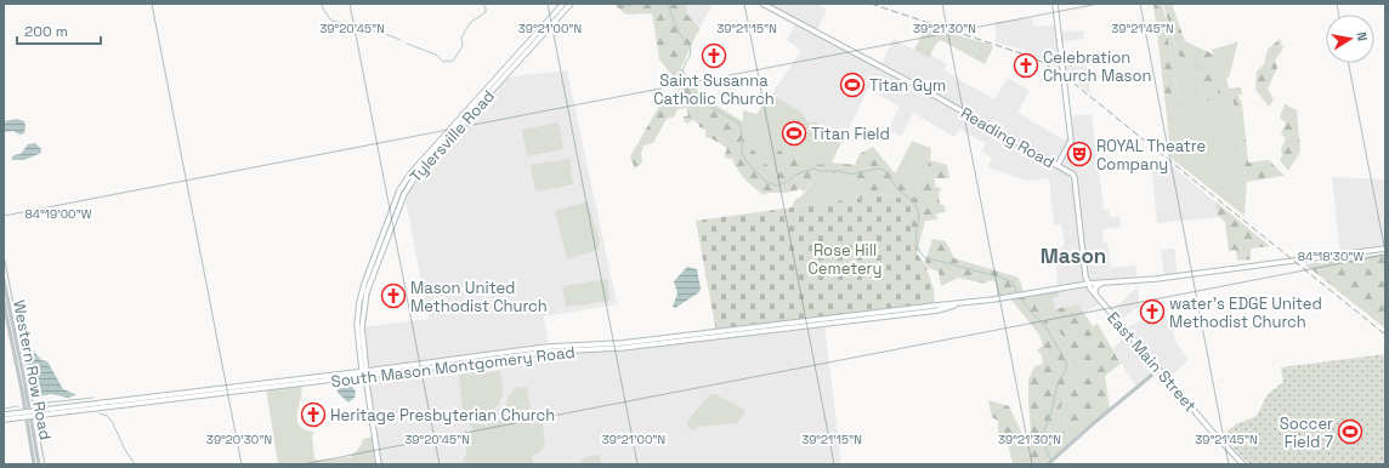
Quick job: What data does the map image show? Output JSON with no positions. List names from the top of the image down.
{
  "streets": {
    "main road": [
      "Tylersville Road",
      "Reading Road",
      "East Main Street",
      "South Mason Montgomery Road"
    ],
    "street": ["Western Row Road"]
  },
  "crossings": [
    ["Tylersville Road", "South Mason Montgomery Road"],
    ["Reading Road", "East Main Street"],
    ["Reading Road", "South Mason Montgomery Road"],
    ["East Main Street", "South Mason Montgomery Road"],
    ["South Mason Montgomery Road", "Western Row Road"]
  ],
  "districts": ["Mason"],
  "parks": ["Rose Hill Cemetery"],
  "places": {
    "church": [
      "Saint Susanna Catholic Church",
      "Celebration Church Mason",
      "Mason United Methodist Church",
      "water's EDGE United Methodist Church",
      "Heritage Presbyterian Church"
    ],
    "sports": ["Titan Gym", "Titan Field", "Soccer Field 7"],
    "theatre": ["ROYAL Theatre Company"]
  },
  "scale_bar": "200 m",
  "north": "right",
  "coordinates": [
    "39°20'45\"N",
    "39°21'00\"N",
    "39°21'15\"N",
    "39°21'30\"N",
    "39°21'45\"N",
    "84°19'00\"W",
    "84°18'30\"W",
    "39°20'30\"N"
  ]
}
